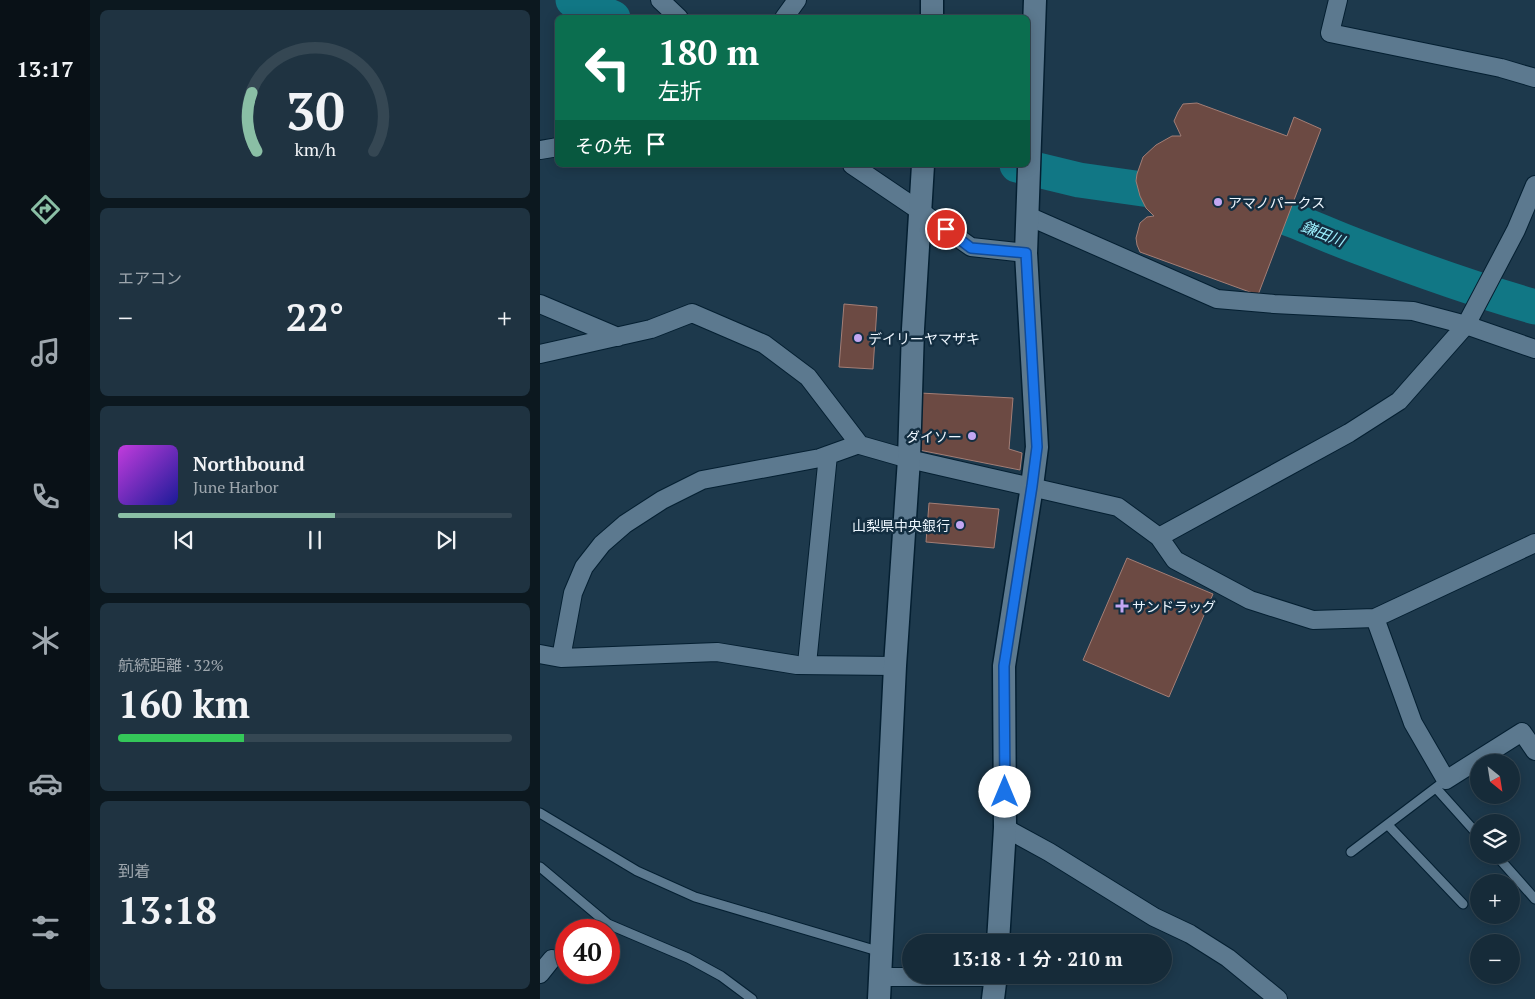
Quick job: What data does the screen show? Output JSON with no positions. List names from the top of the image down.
{
  "water": ["鎌田川"],
  "places": {
    "other": [
      "アマノパークス",
      "デイリーヤマザキ",
      "ダイソー",
      "山梨県中央銀行"
    ],
    "health": ["サンドラッグ"]
  },
  "north": "bottom right",
  "page": {
    "tabs": "13:17",
    "turn": ["180 m", "左折"],
    "then": "その先",
    "tile": [
      "エアコン",
      ["航続距離 · 32%", "160 km"],
      ["到着", "13:18"]
    ],
    "heat": ["−", "22°", "+"],
    "song": ["Northbound", "June Harbor"],
    "map_buttons": ["+", "−"],
    "limit": "40",
    "trip": "13:18 · 1 分 · 210 m",
    "gauge": ["30", "km/h"]
  }
}
